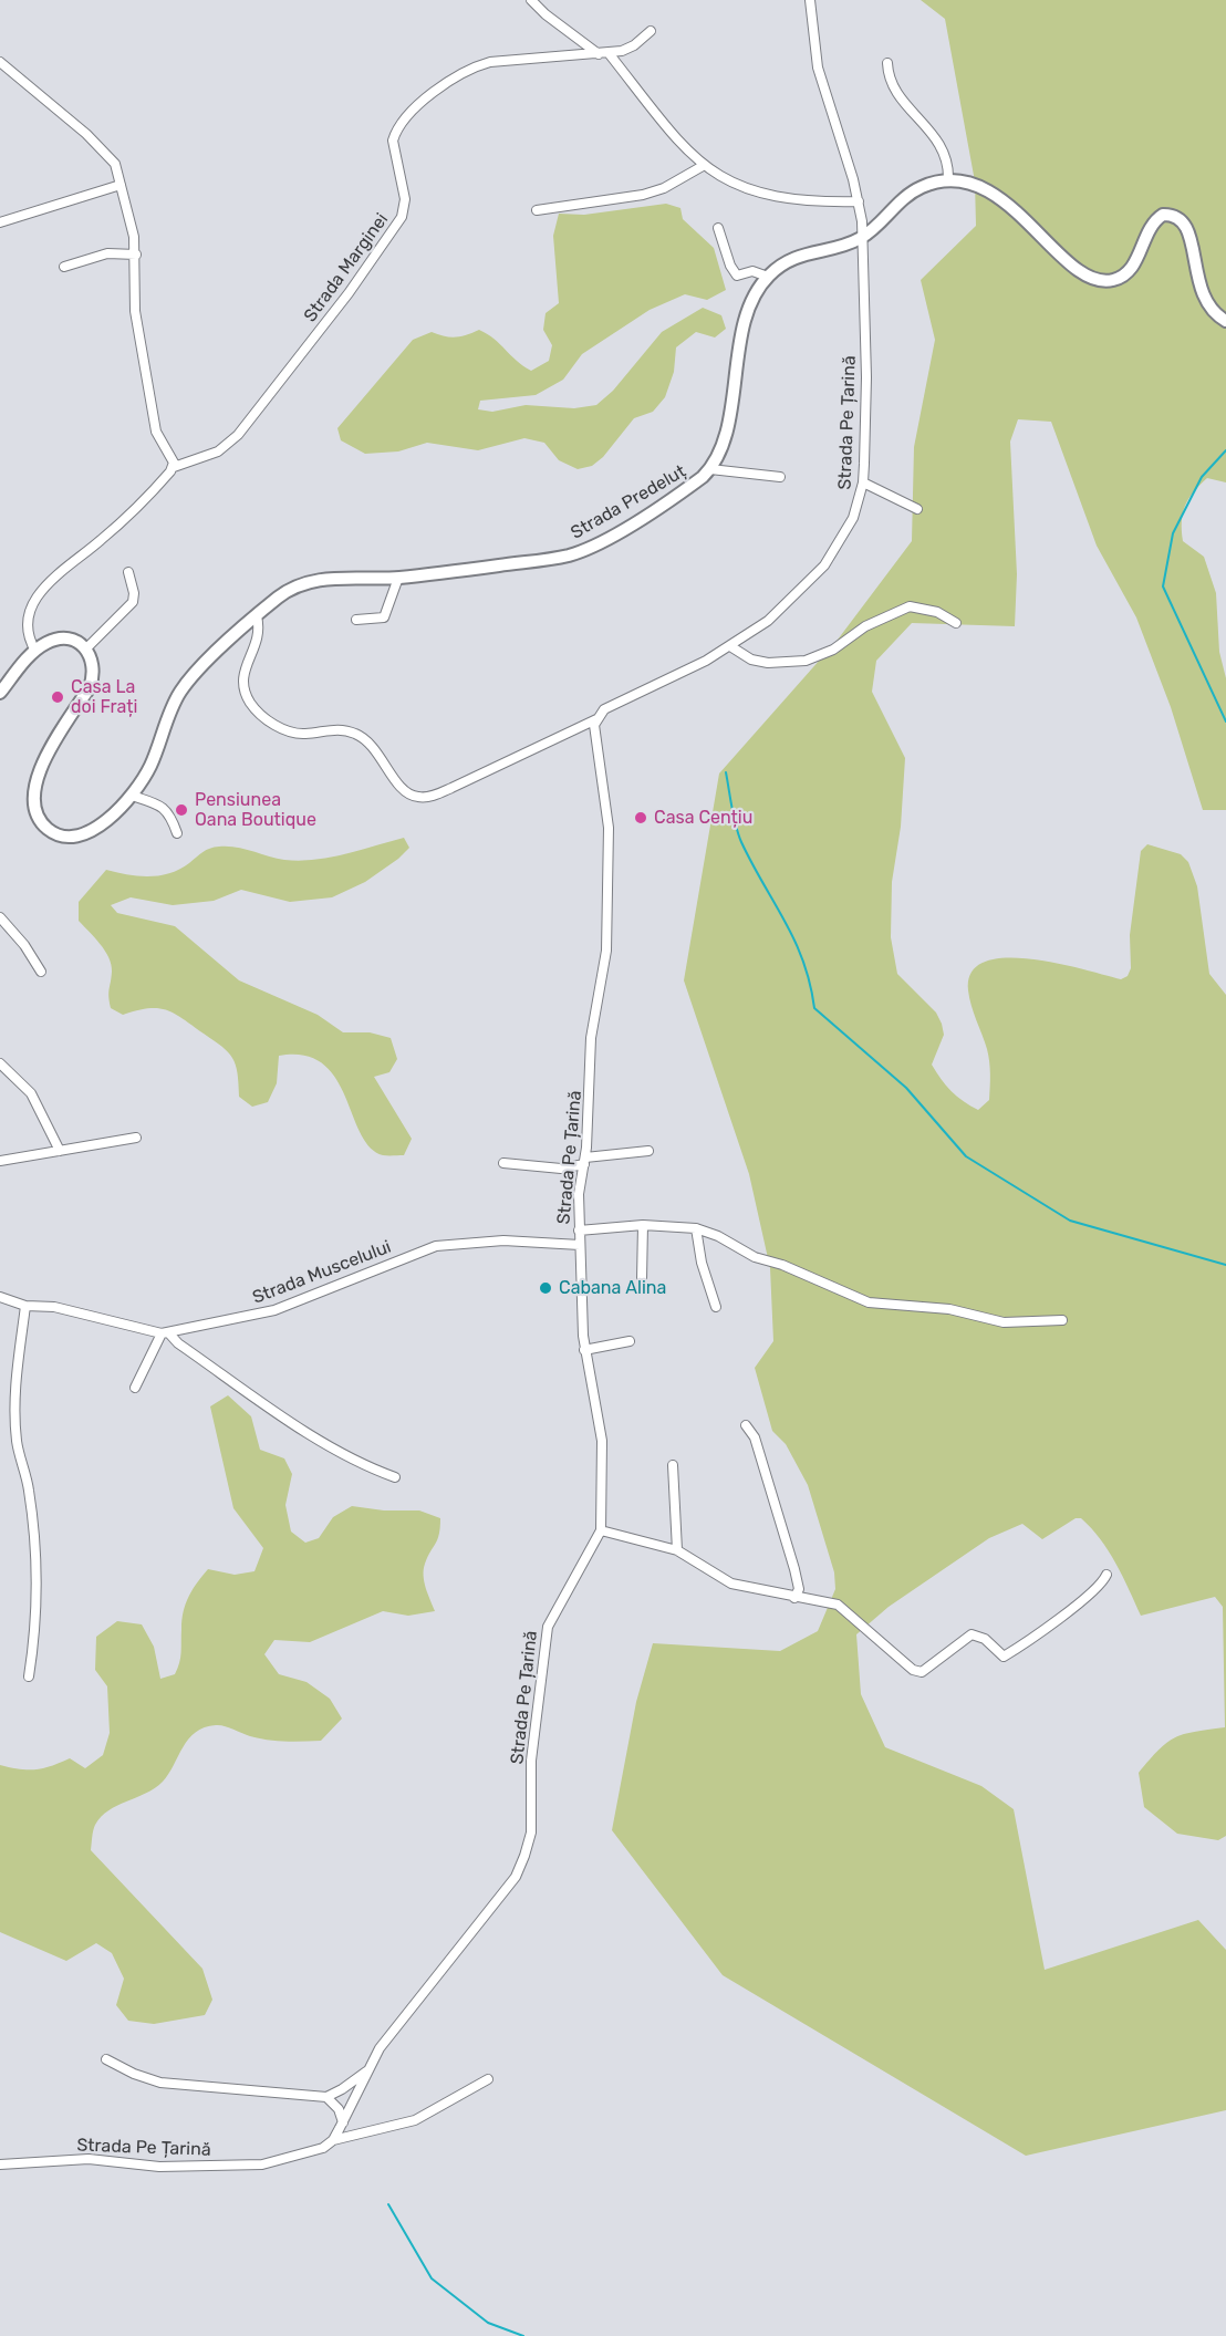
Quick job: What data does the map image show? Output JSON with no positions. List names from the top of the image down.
{
  "streets": {
    "main road": ["Strada Predeluț"],
    "street": ["Strada Marginei", "Strada Pe Țarină", "Strada Muscelului"]
  },
  "crossings": [
    ["Strada Pe Țarină", "Strada Predeluț"],
    ["Strada Pe Țarină", "Strada Muscelului"]
  ],
  "places": [
    "Casa La doi Frați",
    "Pensiunea Oana Boutique",
    "Casa Cențiu",
    "Cabana Alina"
  ]
}
